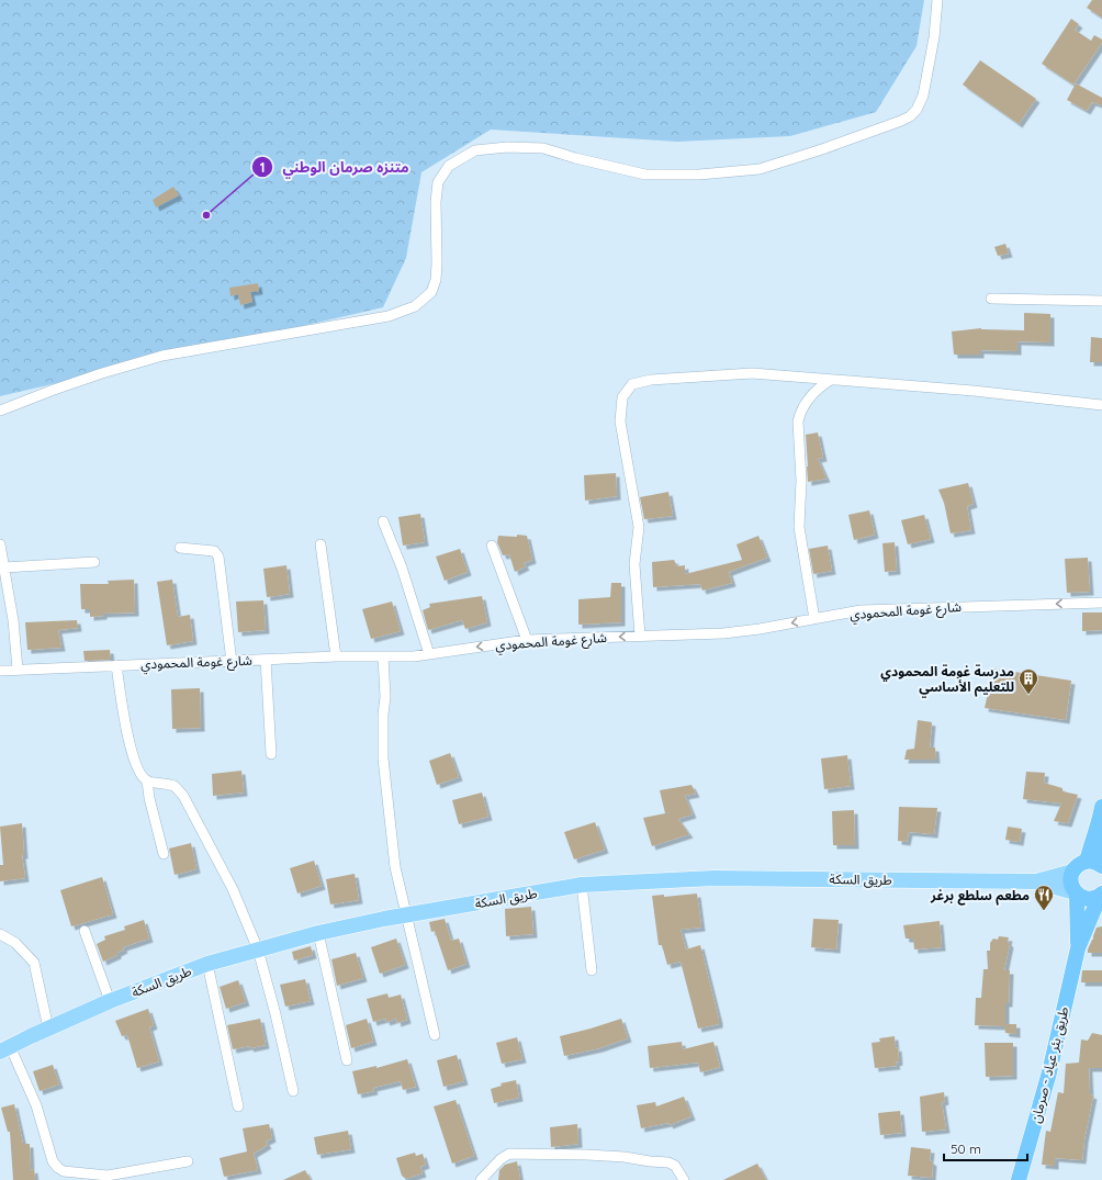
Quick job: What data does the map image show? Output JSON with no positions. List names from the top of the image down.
{
  "streets": {
    "highway": ["طريق بئر عياد - صرمان"],
    "main road": ["طريق السكة"],
    "street": ["شارع غومة المحمودي"]
  },
  "one_way": ["شارع غومة المحمودي"],
  "places": {
    "other": ["متنزه صرمان الوطني"],
    "building": ["مدرسة غومة المحمودي للتعليم الأساسي"],
    "restaurant": ["مطعم سلطع برغر"]
  },
  "scale_bar": "50 m"
}
